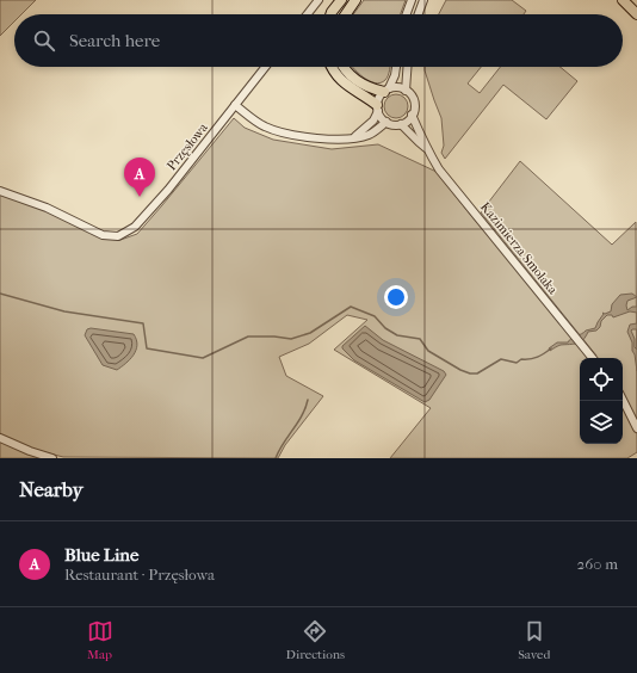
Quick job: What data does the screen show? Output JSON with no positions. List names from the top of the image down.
{
  "streets": {
    "street": ["Przęsłowa", "Kazimierza Smolaka"]
  },
  "page": {
    "search": "Search here",
    "pins": "A",
    "heading": "Nearby",
    "list": [
      {
        "mark": "A",
        "name": "Blue Line",
        "note": "Restaurant · Przęsłowa",
        "value": "260 m"
      }
    ],
    "nav": ["Map", "Directions", "Saved"]
  }
}
